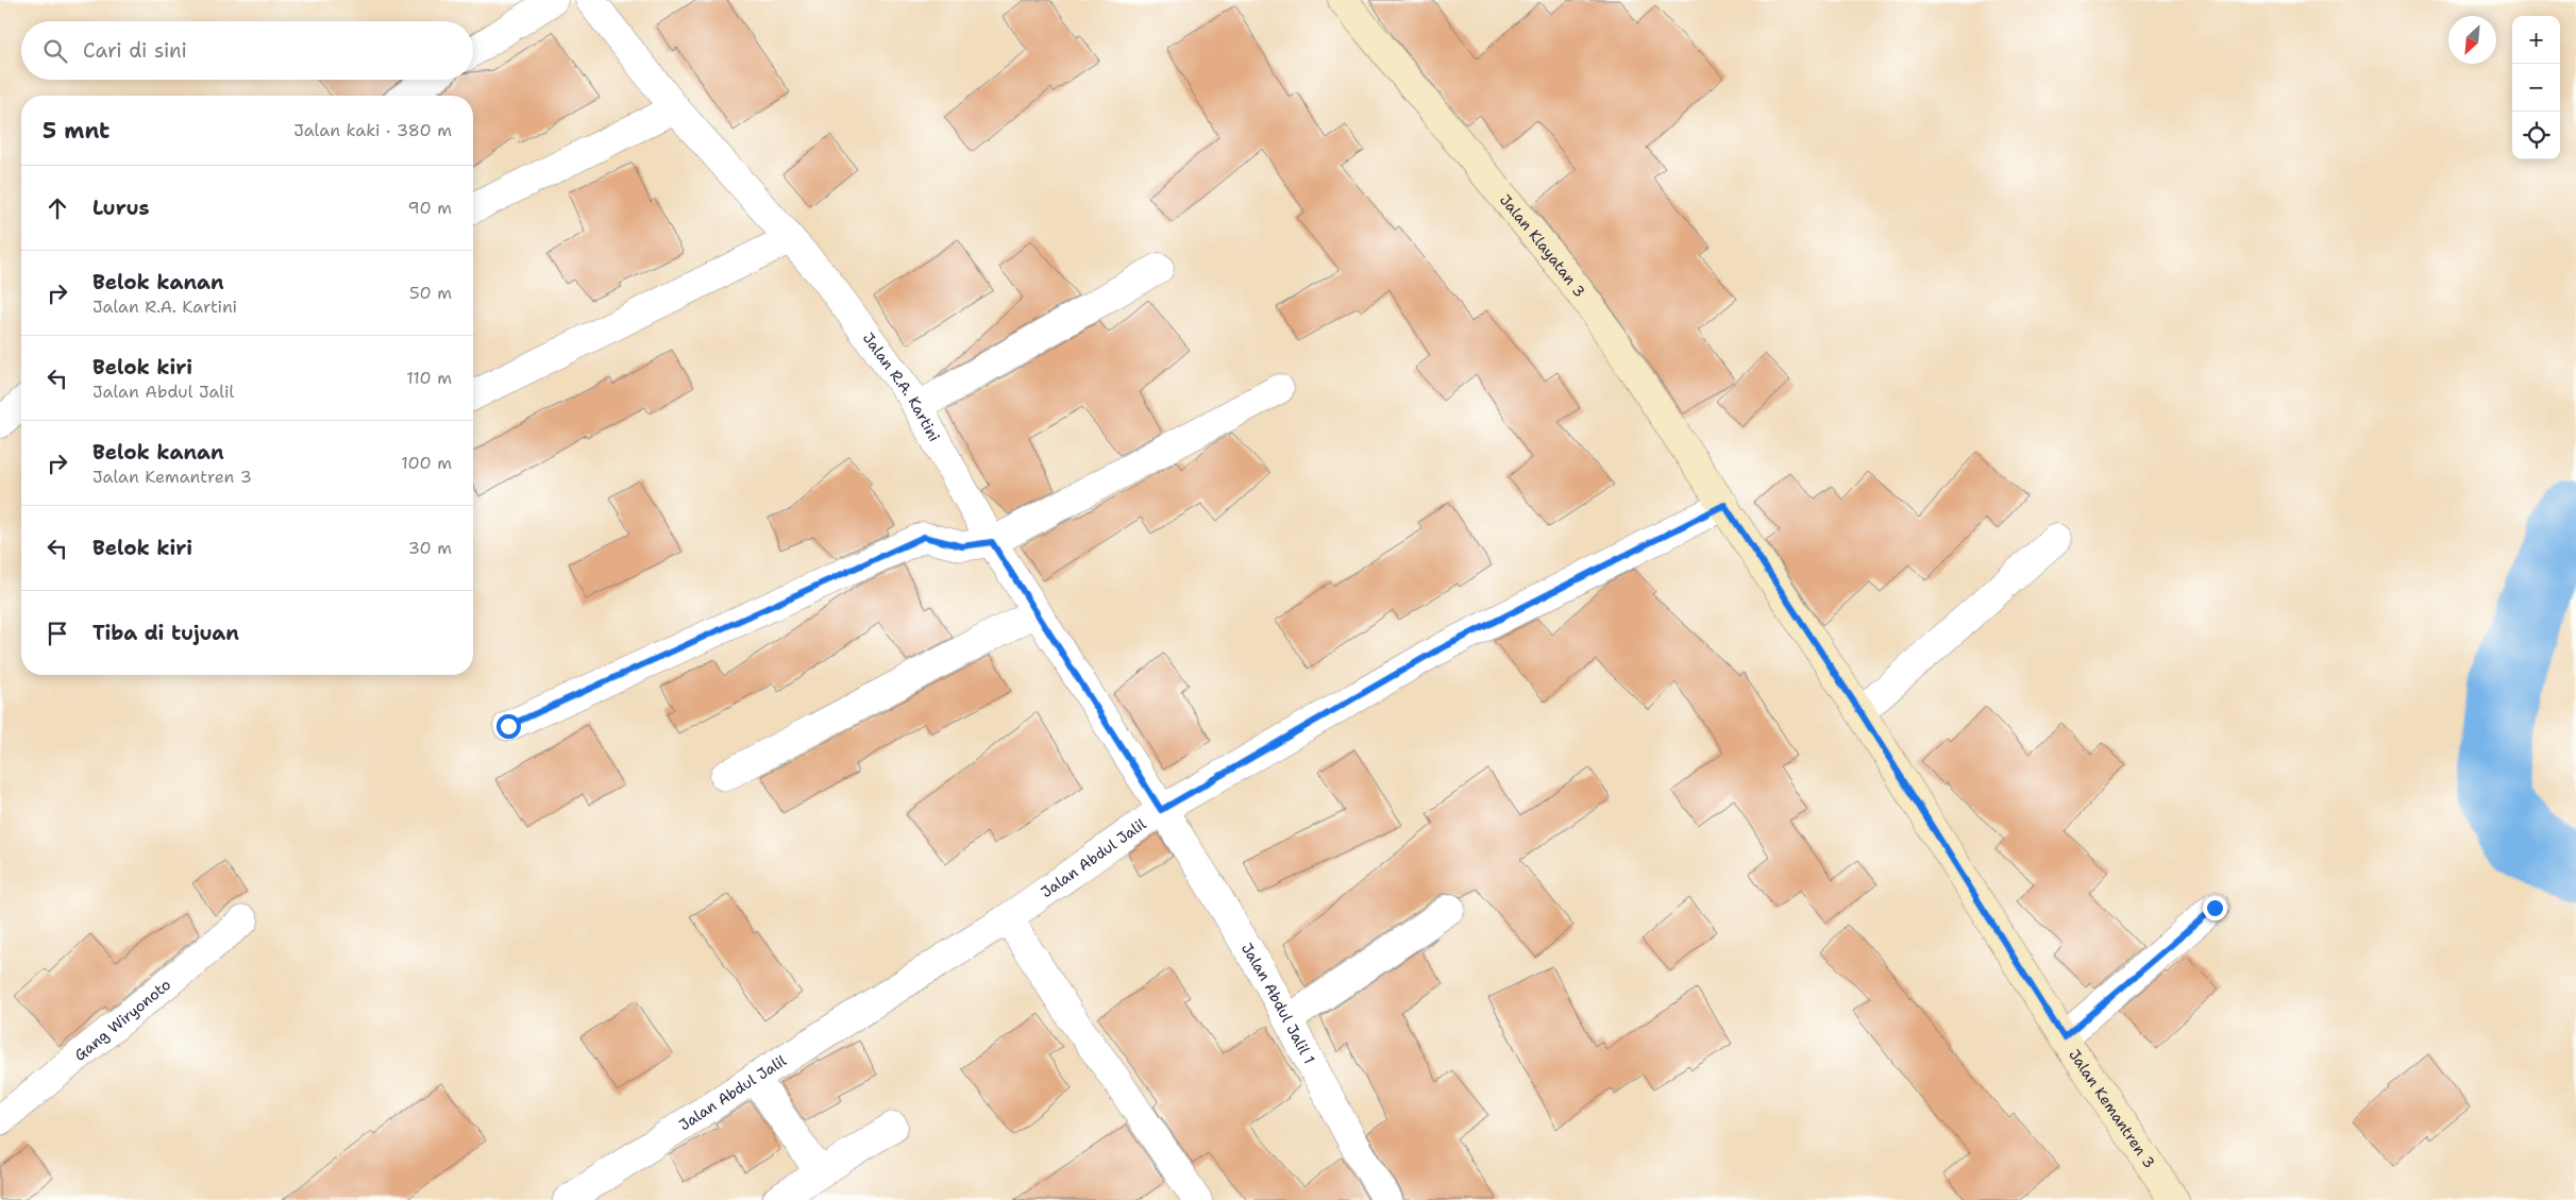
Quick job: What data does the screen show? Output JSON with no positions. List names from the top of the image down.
{
  "streets": {
    "street": [
      "Jalan Klayatan 3",
      "Jalan R.A. Kartini",
      "Jalan Abdul Jalil",
      "Jalan Abdul Jalil 1",
      "Gang Wiryonoto",
      "Jalan Kemantren 3"
    ]
  },
  "crossings": [
    ["Jalan Klayatan 3", "Jalan Abdul Jalil"],
    ["Jalan Klayatan 3", "Jalan Kemantren 3"],
    ["Jalan R.A. Kartini", "Jalan Abdul Jalil"],
    ["Jalan R.A. Kartini", "Jalan Abdul Jalil 1"],
    ["Jalan Abdul Jalil", "Jalan Abdul Jalil 1"],
    ["Jalan Abdul Jalil", "Jalan Kemantren 3"]
  ],
  "north": "bottom left",
  "page": {
    "map_buttons": ["+", "−"],
    "search": "Cari di sini",
    "heading": ["5 mnt", "Jalan kaki · 380 m"],
    "list": [
      ["Lurus", "90 m"],
      ["Belok kanan", "Jalan R.A. Kartini", "50 m"],
      ["Belok kiri", "Jalan Abdul Jalil", "110 m"],
      ["Belok kanan", "Jalan Kemantren 3", "100 m"],
      ["Belok kiri", "30 m"],
      "Tiba di tujuan"
    ]
  }
}
